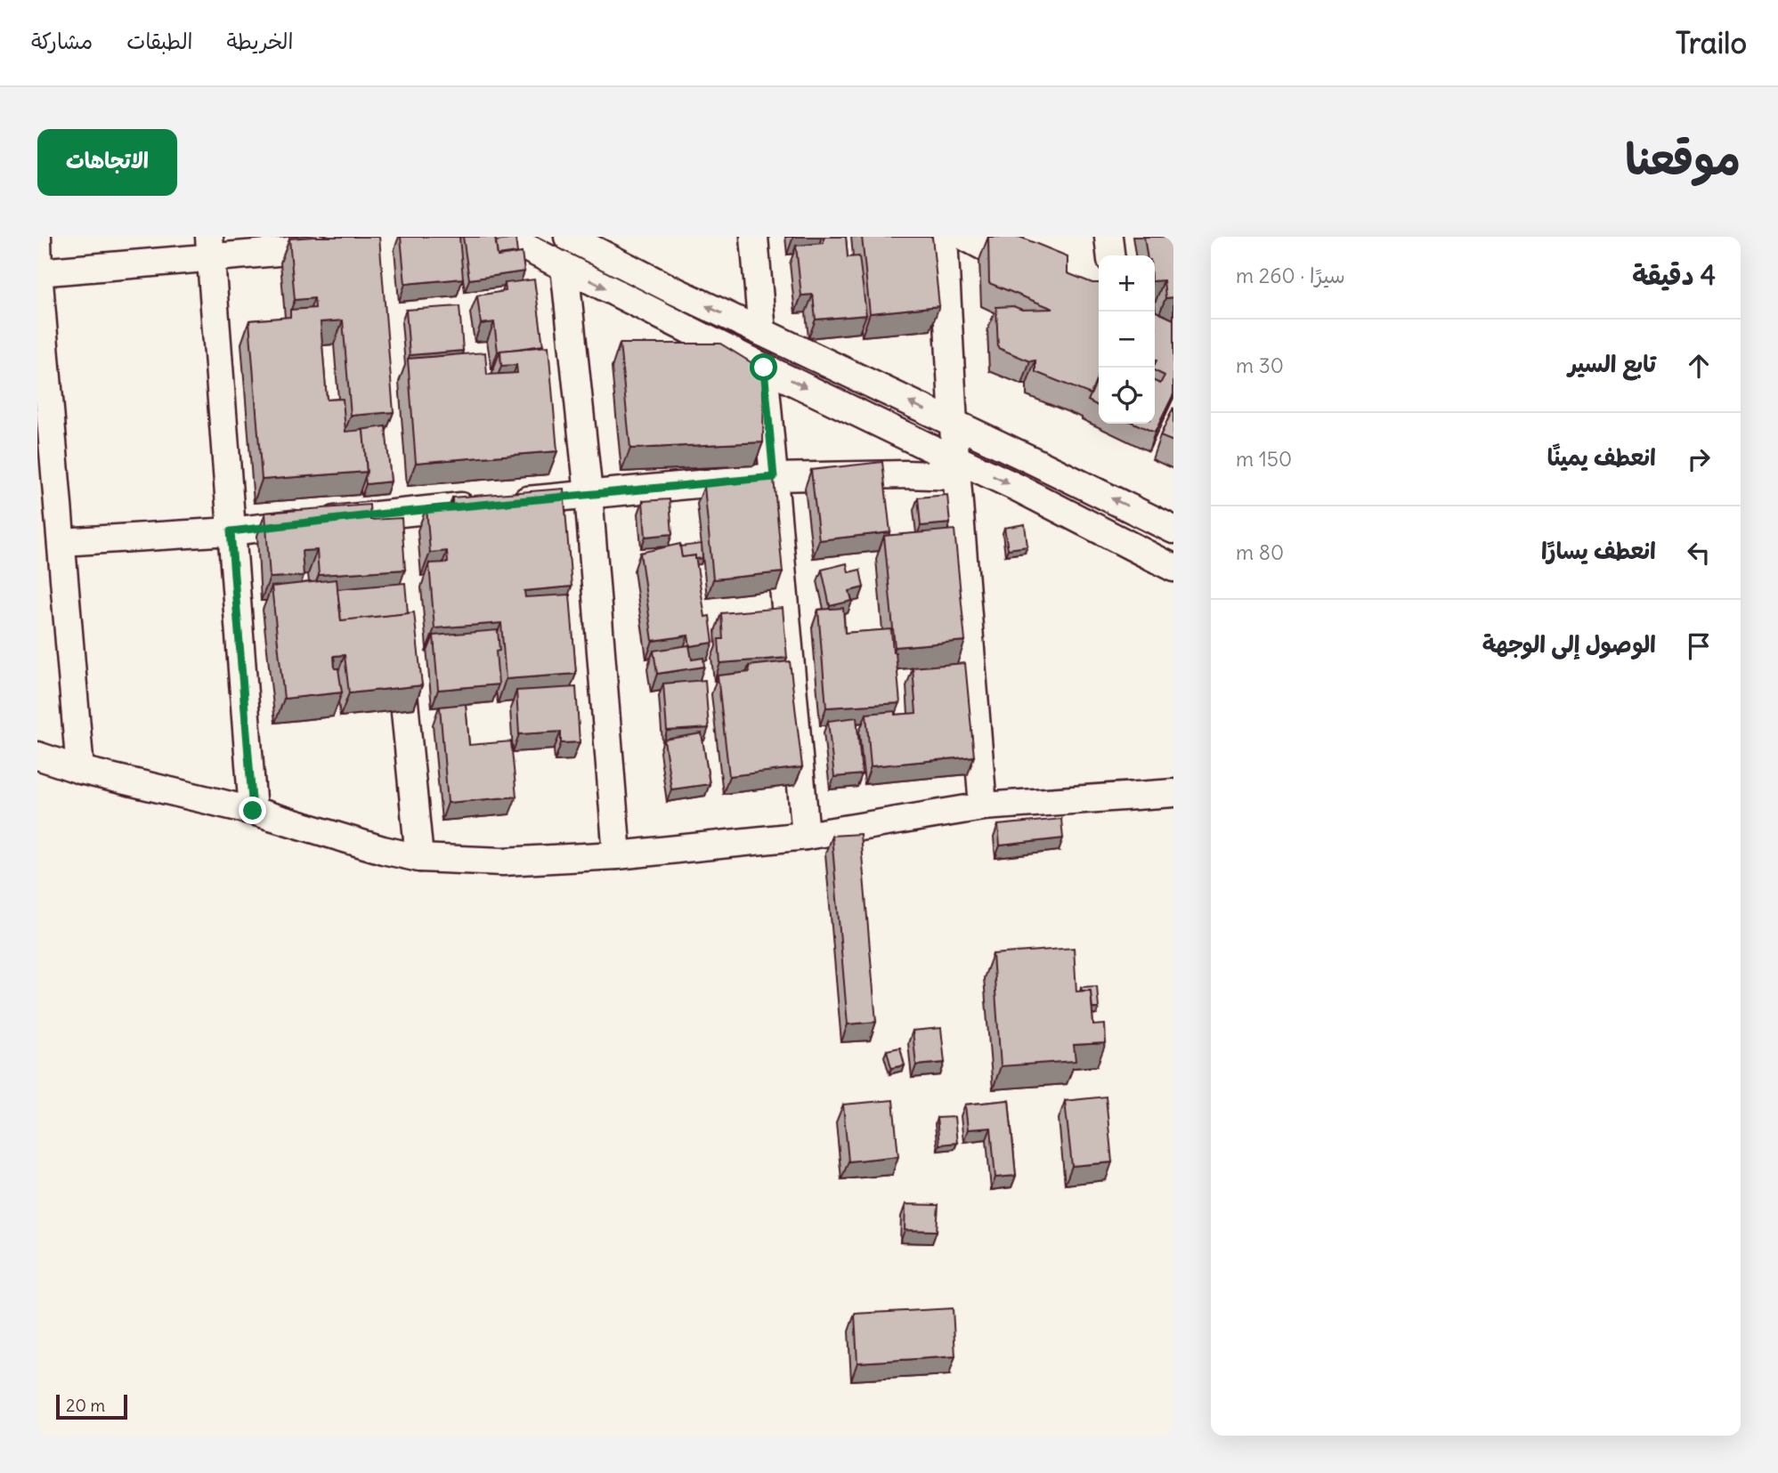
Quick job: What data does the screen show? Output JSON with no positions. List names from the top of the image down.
{
  "scale_bar": "20 m",
  "page": {
    "header": "Trailo",
    "nav": ["الخريطة", "الطبقات", "مشاركة"],
    "title": "موقعنا",
    "buttons": "الاتجاهات",
    "heading": ["4 دقيقة", "سيرًا · 260 m"],
    "map_buttons": ["+", "−"],
    "list": [
      ["تابع السير", "30 m"],
      ["انعطف يمينًا", "150 m"],
      ["انعطف يسارًا", "80 m"],
      "الوصول إلى الوجهة"
    ],
    "scale": "20 m"
  }
}
